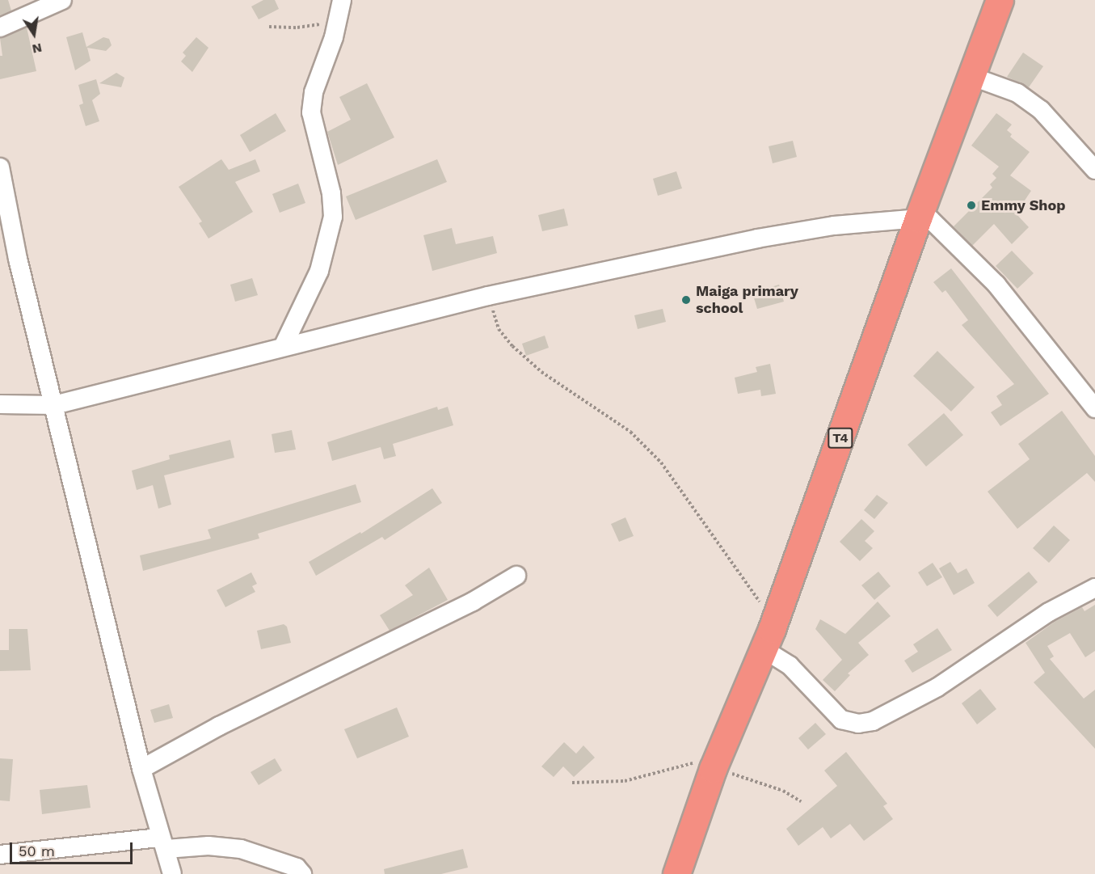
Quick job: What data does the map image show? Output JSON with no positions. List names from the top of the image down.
{
  "streets": {
    "highway": ["T4"]
  },
  "places": ["Emmy Shop", "Maiga primary school"],
  "scale_bar": "50 m",
  "north": "bottom"
}
